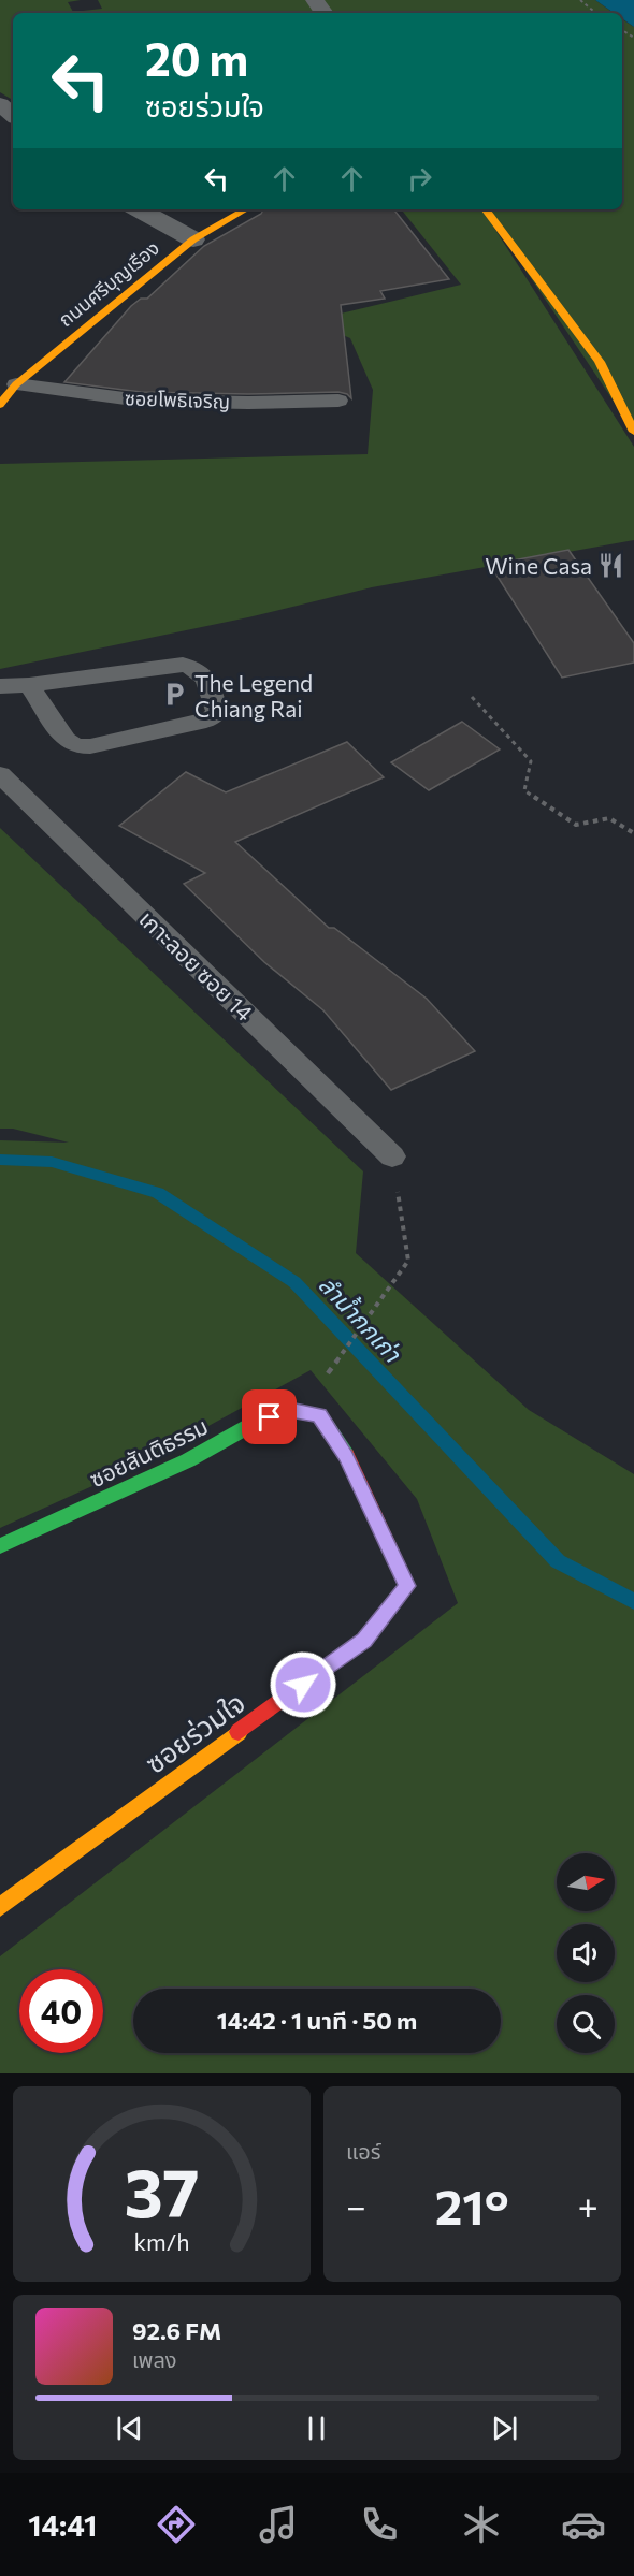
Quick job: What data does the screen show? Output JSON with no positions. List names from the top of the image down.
{
  "streets": {
    "street": ["ถนนศรีบุญเรือง", "ซอยสันติธรรม", "ซอยร่วมใจ"],
    "lane": ["ซอยโพธิเจริญ", "เกาะลอย ซอย 14"]
  },
  "crossings": [
    ["ถนนศรีบุญเรือง", "ซอยโพธิเจริญ"],
    ["ซอยสันติธรรม", "ซอยร่วมใจ"]
  ],
  "water": ["ลำน้ำกกเก่า"],
  "places": {
    "restaurant": ["Wine Casa"],
    "parking": ["The Legend Chiang Rai"]
  },
  "north": "right",
  "page": {
    "turn": ["20 m", "ซอยร่วมใจ"],
    "limit": "40",
    "trip": "14:42 · 1 นาที · 50 m",
    "tile": "แอร์",
    "heat": ["−", "21°", "+"],
    "song": ["92.6 FM", "เพลง"],
    "tabs": "14:41",
    "gauge": ["37", "km/h"]
  }
}
